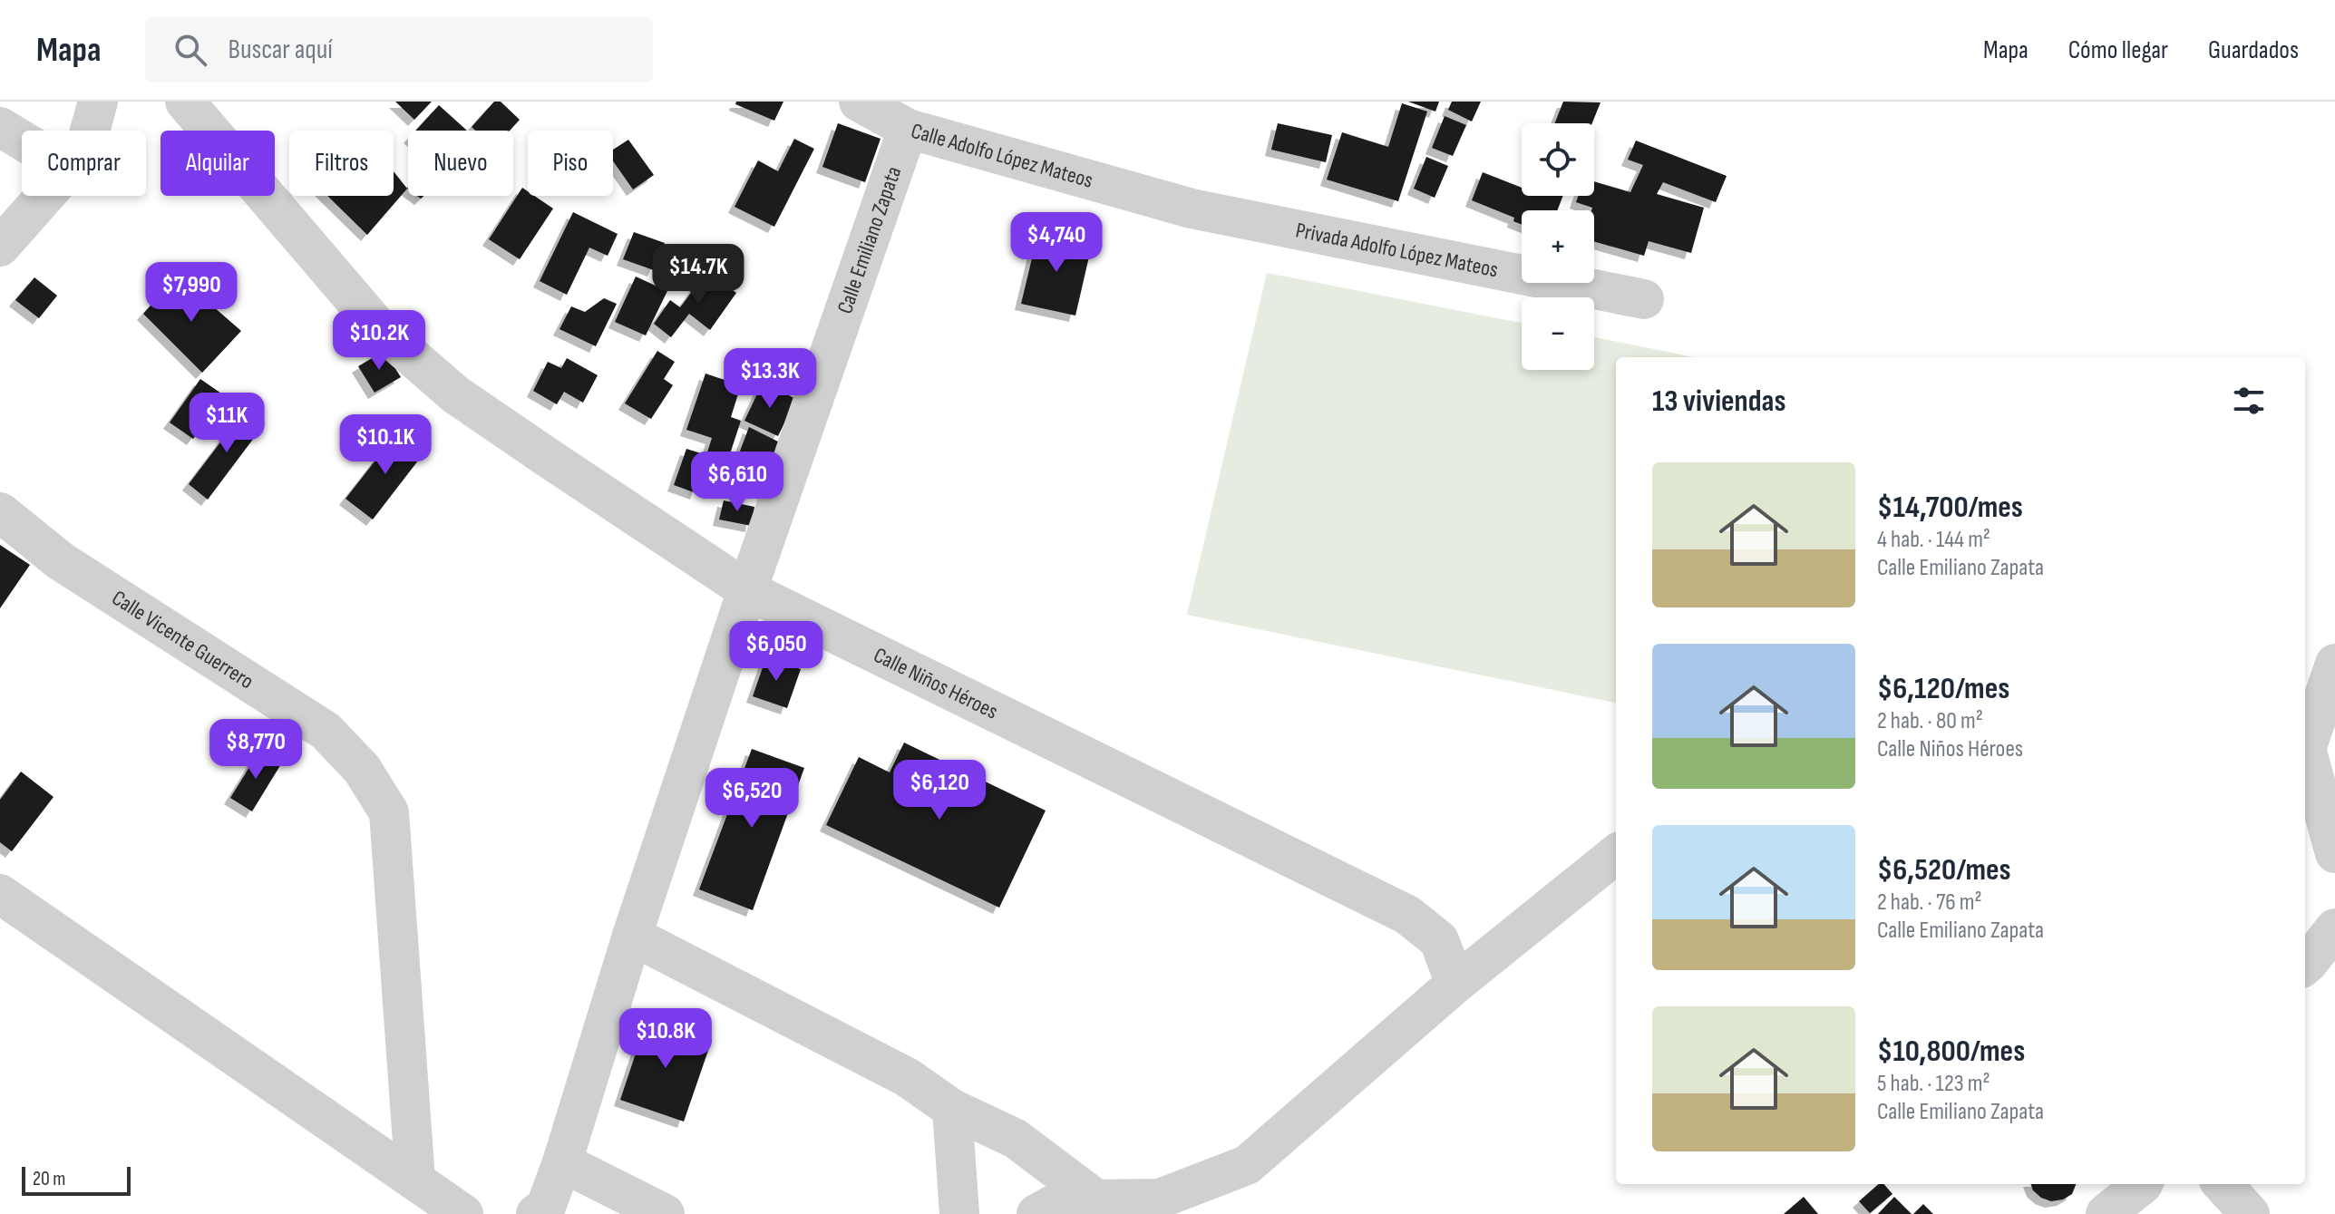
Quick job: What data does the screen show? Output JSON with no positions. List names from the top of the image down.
{
  "streets": {
    "street": [
      "Calle Adolfo López Mateos",
      "Calle Emiliano Zapata",
      "Privada Adolfo López Mateos",
      "Calle Vicente Guerrero",
      "Calle Niños Héroes"
    ]
  },
  "crossings": [
    ["Calle Adolfo López Mateos", "Calle Emiliano Zapata"],
    ["Calle Adolfo López Mateos", "Privada Adolfo López Mateos"],
    ["Calle Emiliano Zapata", "Calle Niños Héroes"]
  ],
  "scale_bar": "20 m",
  "page": {
    "header": "Mapa",
    "search": "Buscar aquí",
    "nav": ["Mapa", "Cómo llegar", "Guardados"],
    "map_buttons": ["+", "−"],
    "chip": [
      "Comprar",
      "Alquilar",
      "Filtros",
      "Nuevo",
      "Piso"
    ],
    "price": [
      "$4,740",
      "$14.7K",
      "$7,990",
      "$10.2K",
      "$13.3K",
      "$11K",
      "$10.1K",
      "$6,610",
      "$6,050",
      "$8,770",
      "$6,120",
      "$6,520",
      "$10.8K"
    ],
    "heading": "13 viviendas",
    "list": [
      {
        "name": "$14,700/mes",
        "note": "4 hab. · 144 m² · Calle Emiliano Zapata"
      },
      {
        "name": "$6,120/mes",
        "note": "2 hab. · 80 m² · Calle Niños Héroes"
      },
      {
        "name": "$6,520/mes",
        "note": "2 hab. · 76 m² · Calle Emiliano Zapata"
      },
      {
        "name": "$10,800/mes",
        "note": "5 hab. · 123 m² · Calle Emiliano Zapata"
      }
    ],
    "scale": "20 m"
  }
}
